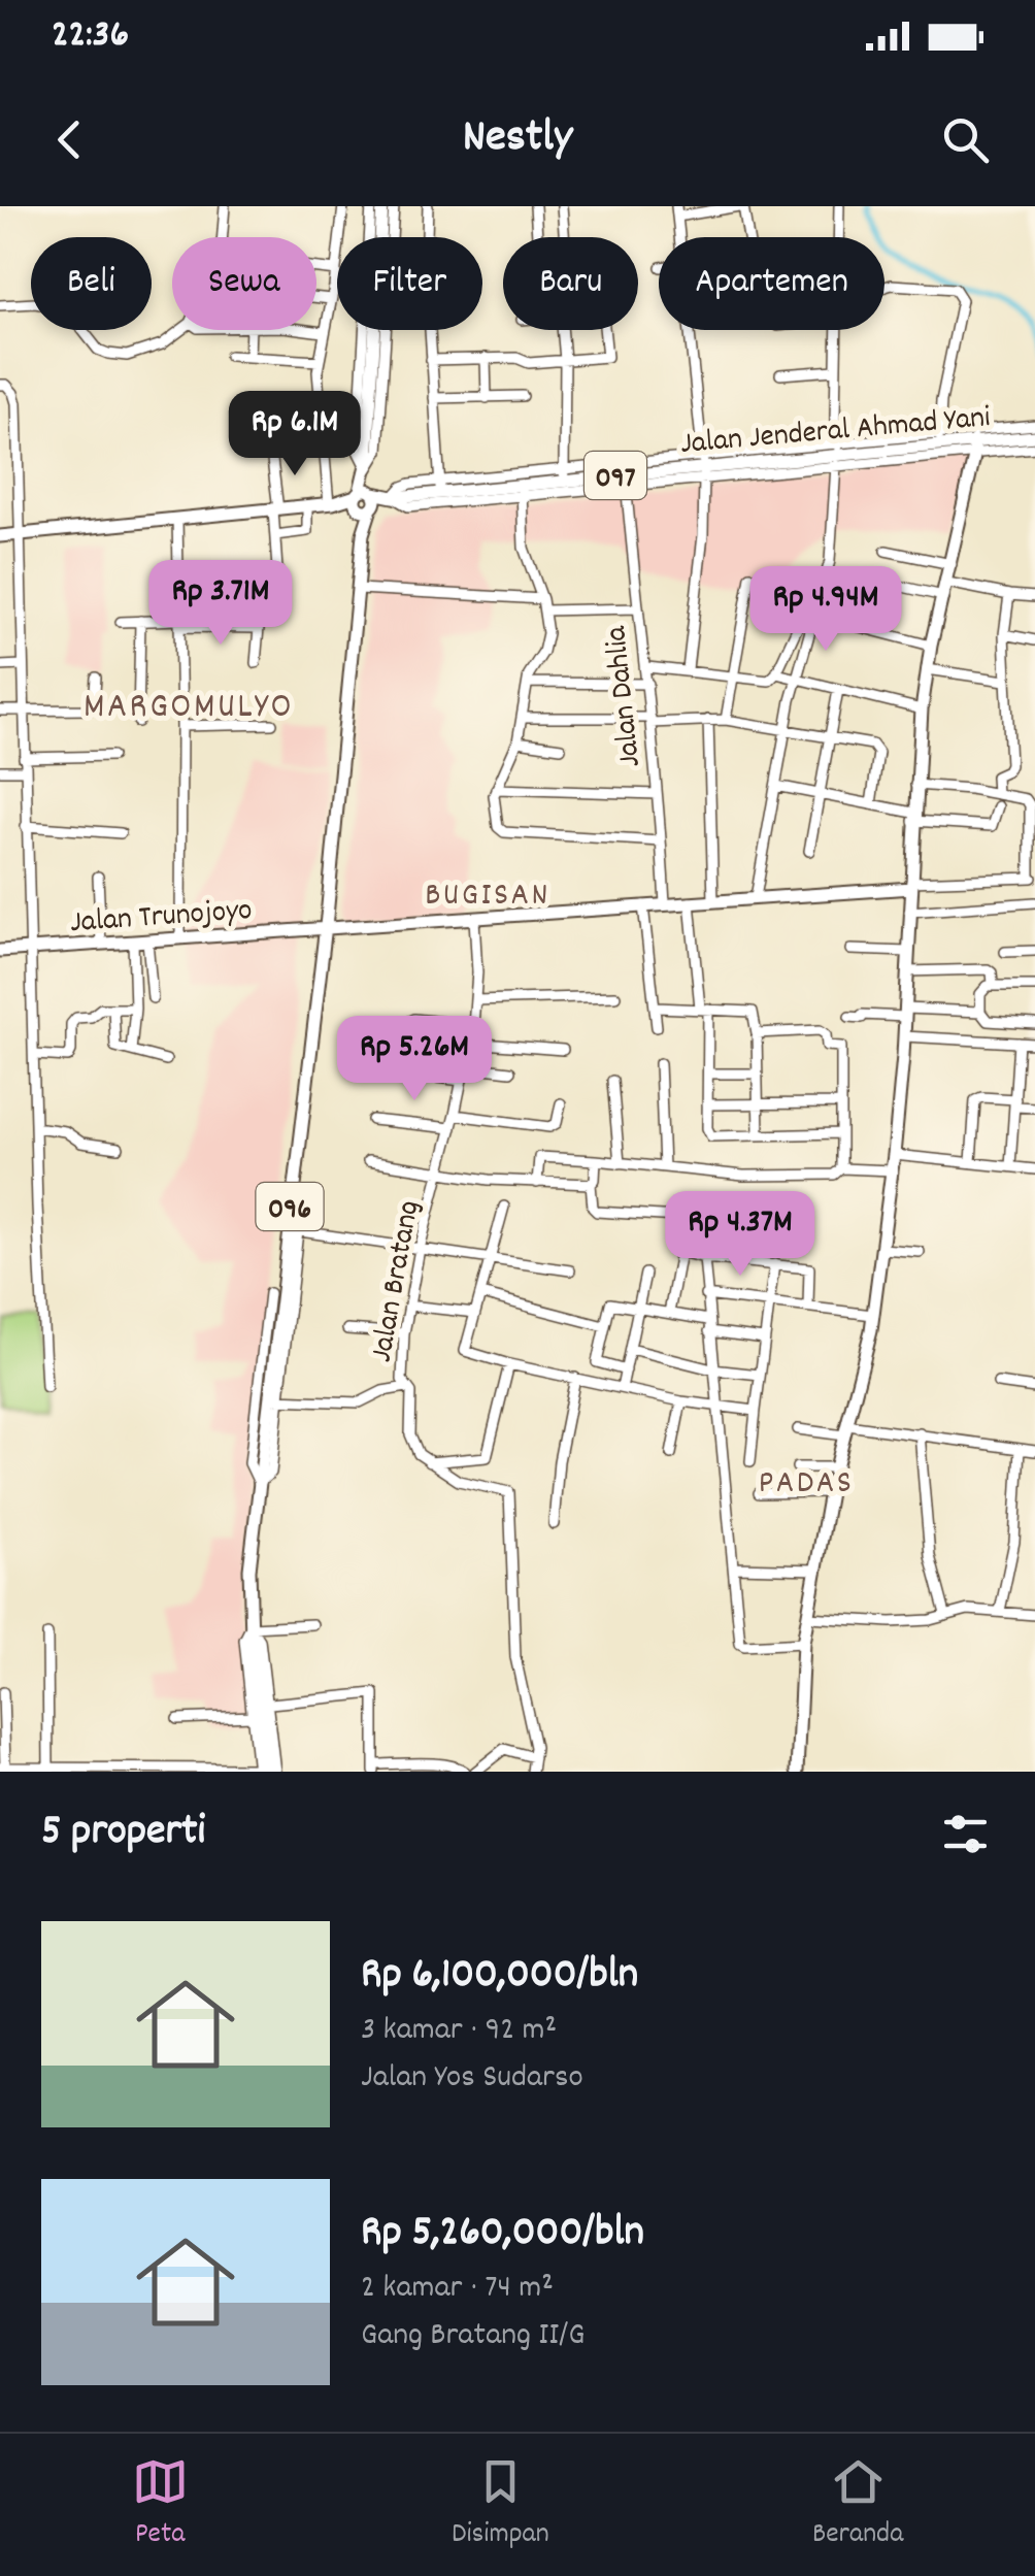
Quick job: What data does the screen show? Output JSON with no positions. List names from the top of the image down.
{
  "streets": {
    "main road": [
      "Jalan Jenderal Ahmad Yani",
      "097",
      "Jalan Trunojoyo",
      "096"
    ],
    "street": ["Jalan Dahlia", "Jalan Bratang"]
  },
  "crossings": [
    ["Jalan Jenderal Ahmad Yani", "Jalan Dahlia"],
    ["Jalan Jenderal Ahmad Yani", "096"],
    ["Jalan Dahlia", "Jalan Trunojoyo"],
    ["Jalan Trunojoyo", "096"],
    ["Jalan Trunojoyo", "Jalan Bratang"]
  ],
  "districts": ["MARGOMULYO", "BUGISAN", "PADAS"],
  "page": {
    "status": "22:36",
    "header": "Nestly",
    "chip": [
      "Beli",
      "Sewa",
      "Filter",
      "Baru",
      "Apartemen"
    ],
    "price": [
      "Rp 6.1M",
      "Rp 3.71M",
      "Rp 4.94M",
      "Rp 5.26M",
      "Rp 4.37M"
    ],
    "heading": "5 properti",
    "list": [
      {
        "name": "Rp 6,100,000/bln",
        "note": "3 kamar · 92 m² · Jalan Yos Sudarso"
      },
      {
        "name": "Rp 5,260,000/bln",
        "note": "2 kamar · 74 m² · Gang Bratang II/G"
      }
    ],
    "tabs": ["Peta", "Disimpan", "Beranda"]
  }
}
